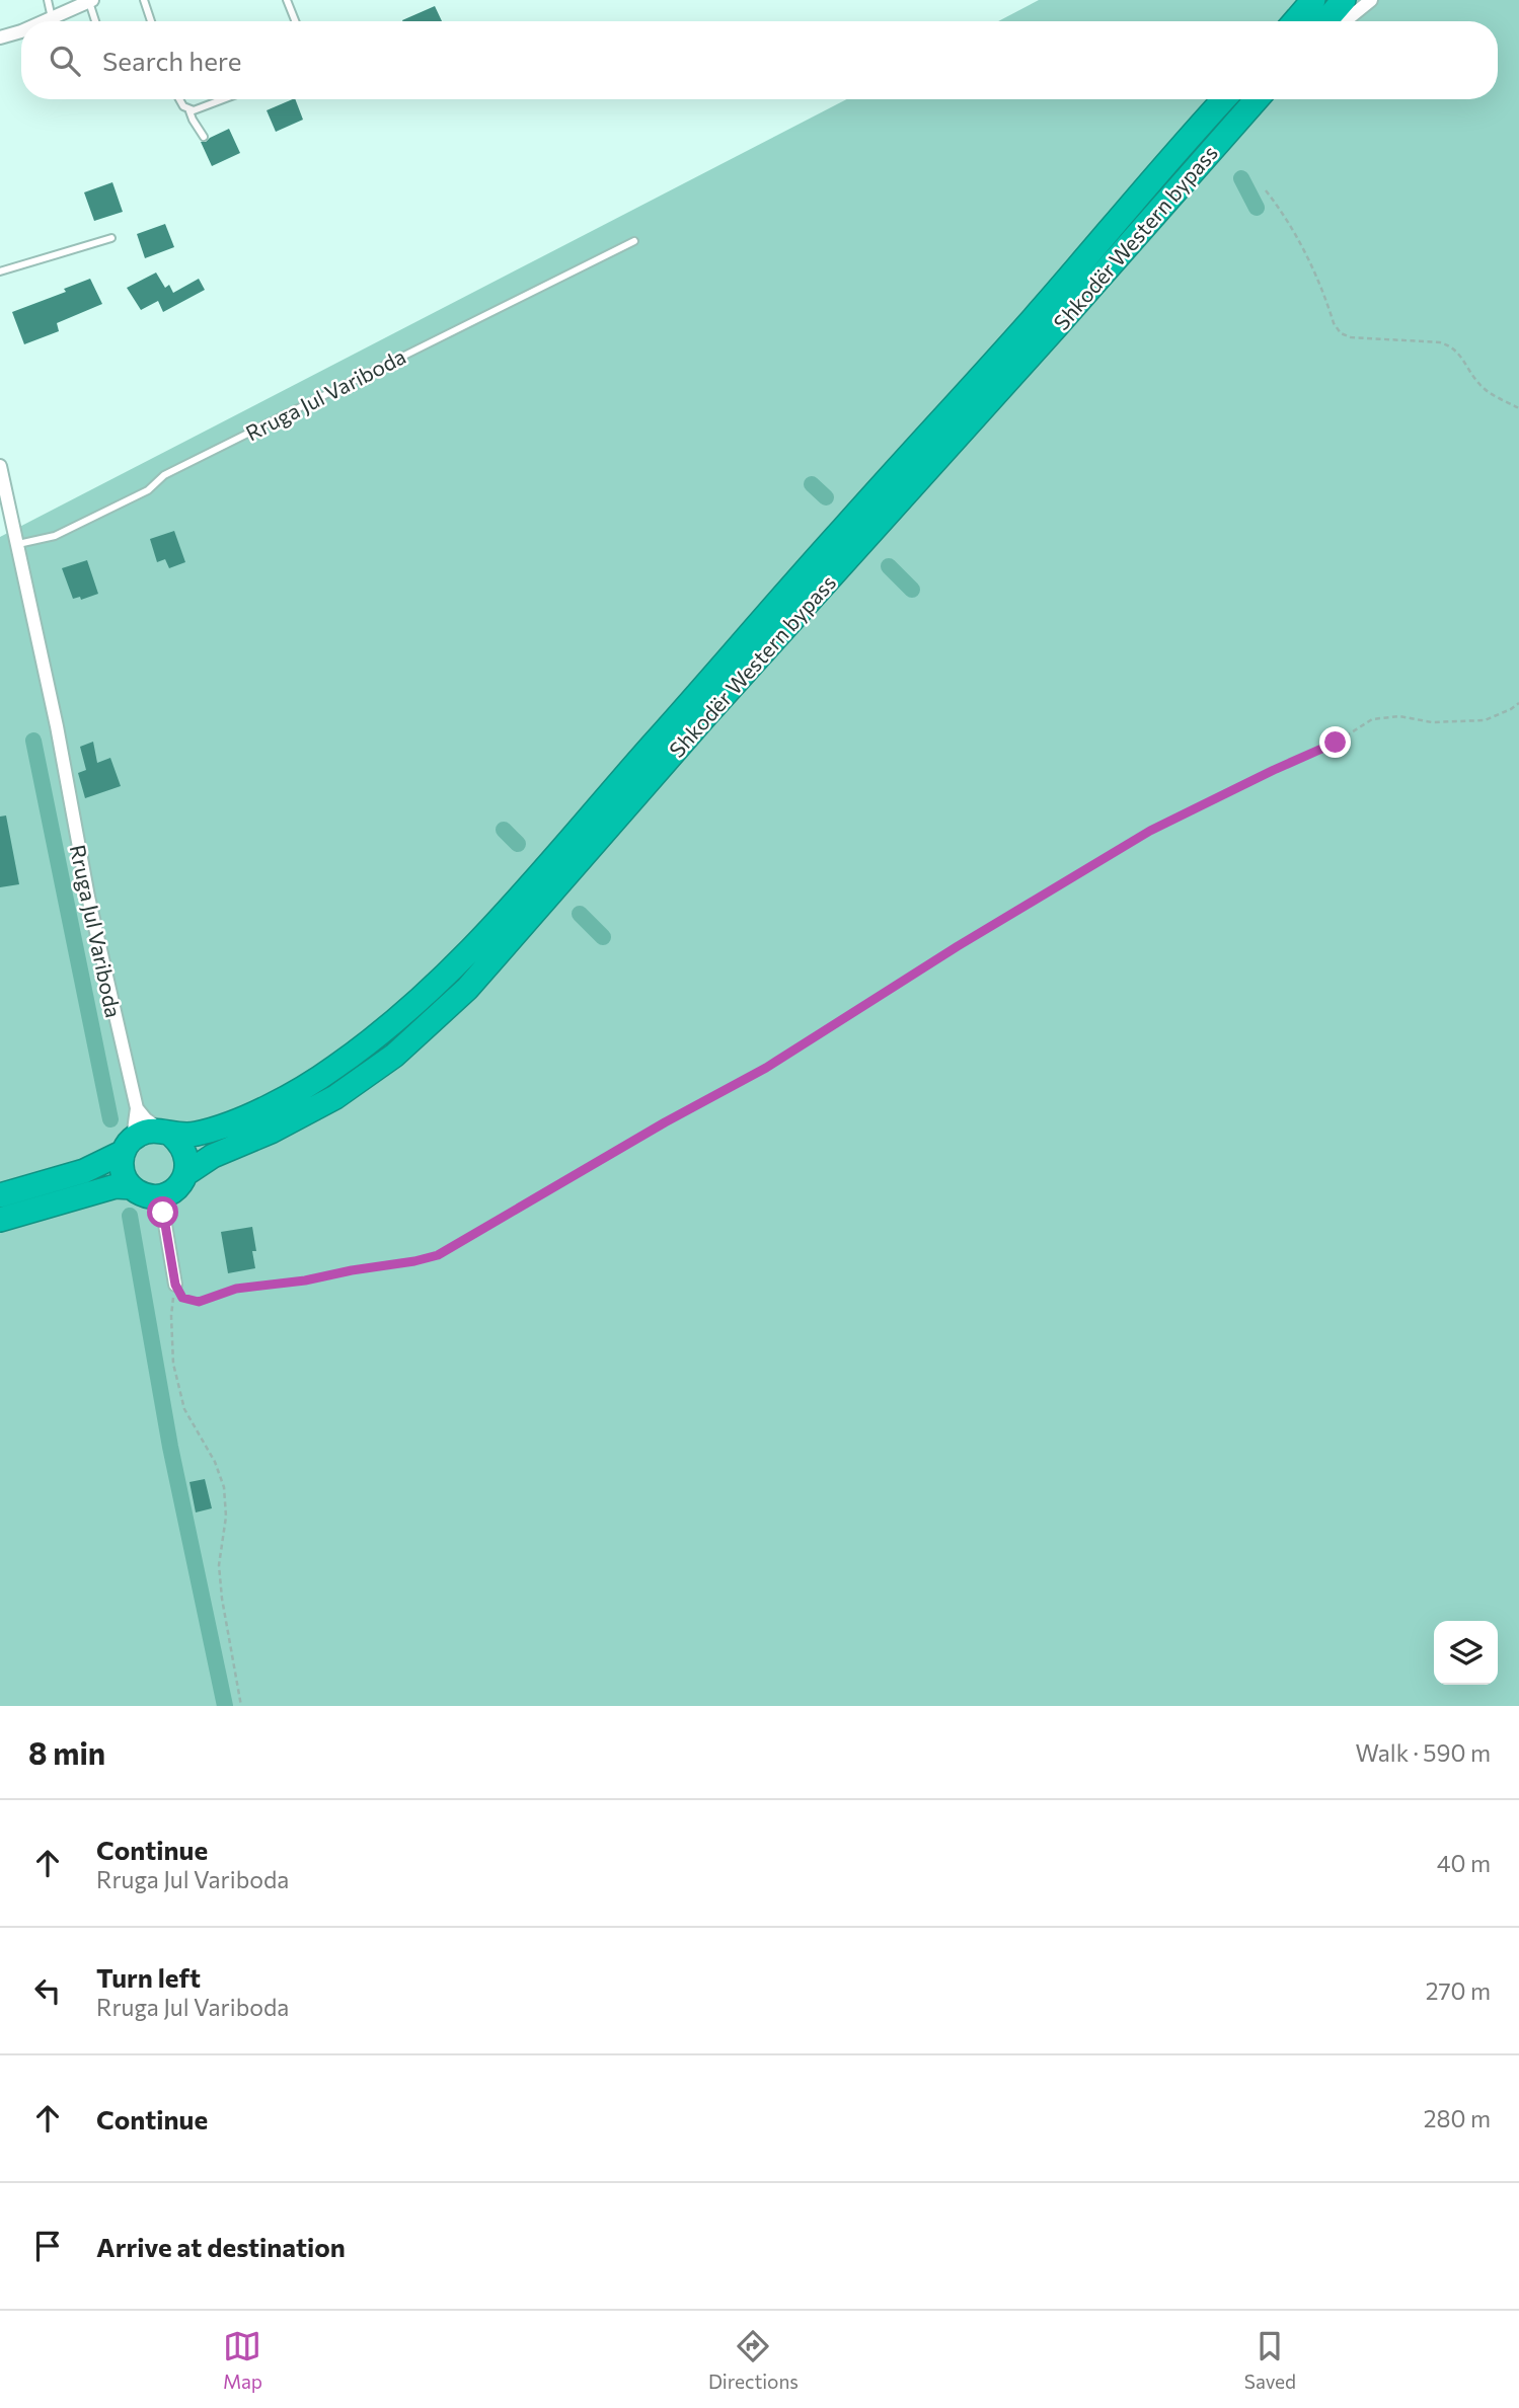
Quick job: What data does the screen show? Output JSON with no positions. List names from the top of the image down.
{
  "streets": {
    "highway": ["Shkodër Western bypass"],
    "street": ["Rruga Jul Variboda"]
  },
  "crossings": [
    ["Shkodër Western bypass", "Rruga Jul Variboda"]
  ],
  "page": {
    "search": "Search here",
    "heading": ["8 min", "Walk · 590 m"],
    "list": [
      ["Continue", "Rruga Jul Variboda", "40 m"],
      ["Turn left", "Rruga Jul Variboda", "270 m"],
      ["Continue", "280 m"],
      "Arrive at destination"
    ],
    "nav": ["Map", "Directions", "Saved"]
  }
}
